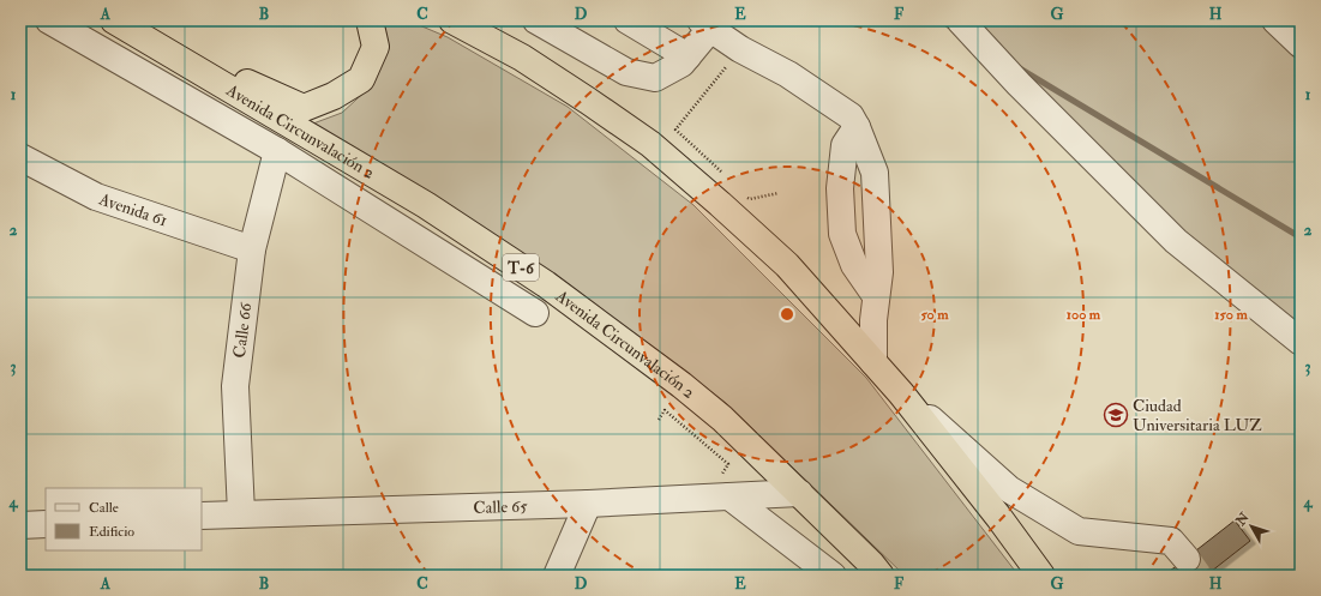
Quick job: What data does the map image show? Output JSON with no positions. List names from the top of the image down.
{
  "streets": {
    "highway": ["Avenida Circunvalación 2", "T-6"],
    "street": ["Avenida 61", "Calle 66", "Calle 65"]
  },
  "crossings": [
    ["Avenida Circunvalación 2", "T-6"],
    ["Avenida Circunvalación 2", "Calle 65"],
    ["Avenida 61", "Calle 66"],
    ["Calle 66", "Calle 65"]
  ],
  "places": {
    "school or university": ["Ciudad Universitaria LUZ"]
  },
  "legend": ["Calle", "Edificio"],
  "north": "top left",
  "grid": {
    "columns": [
      "A",
      "B",
      "C",
      "D",
      "E",
      "F",
      "G",
      "H"
    ],
    "rows": [
      "1",
      "2",
      "3",
      "4"
    ]
  },
  "rings": ["50 m", "100 m", "150 m"]
}
